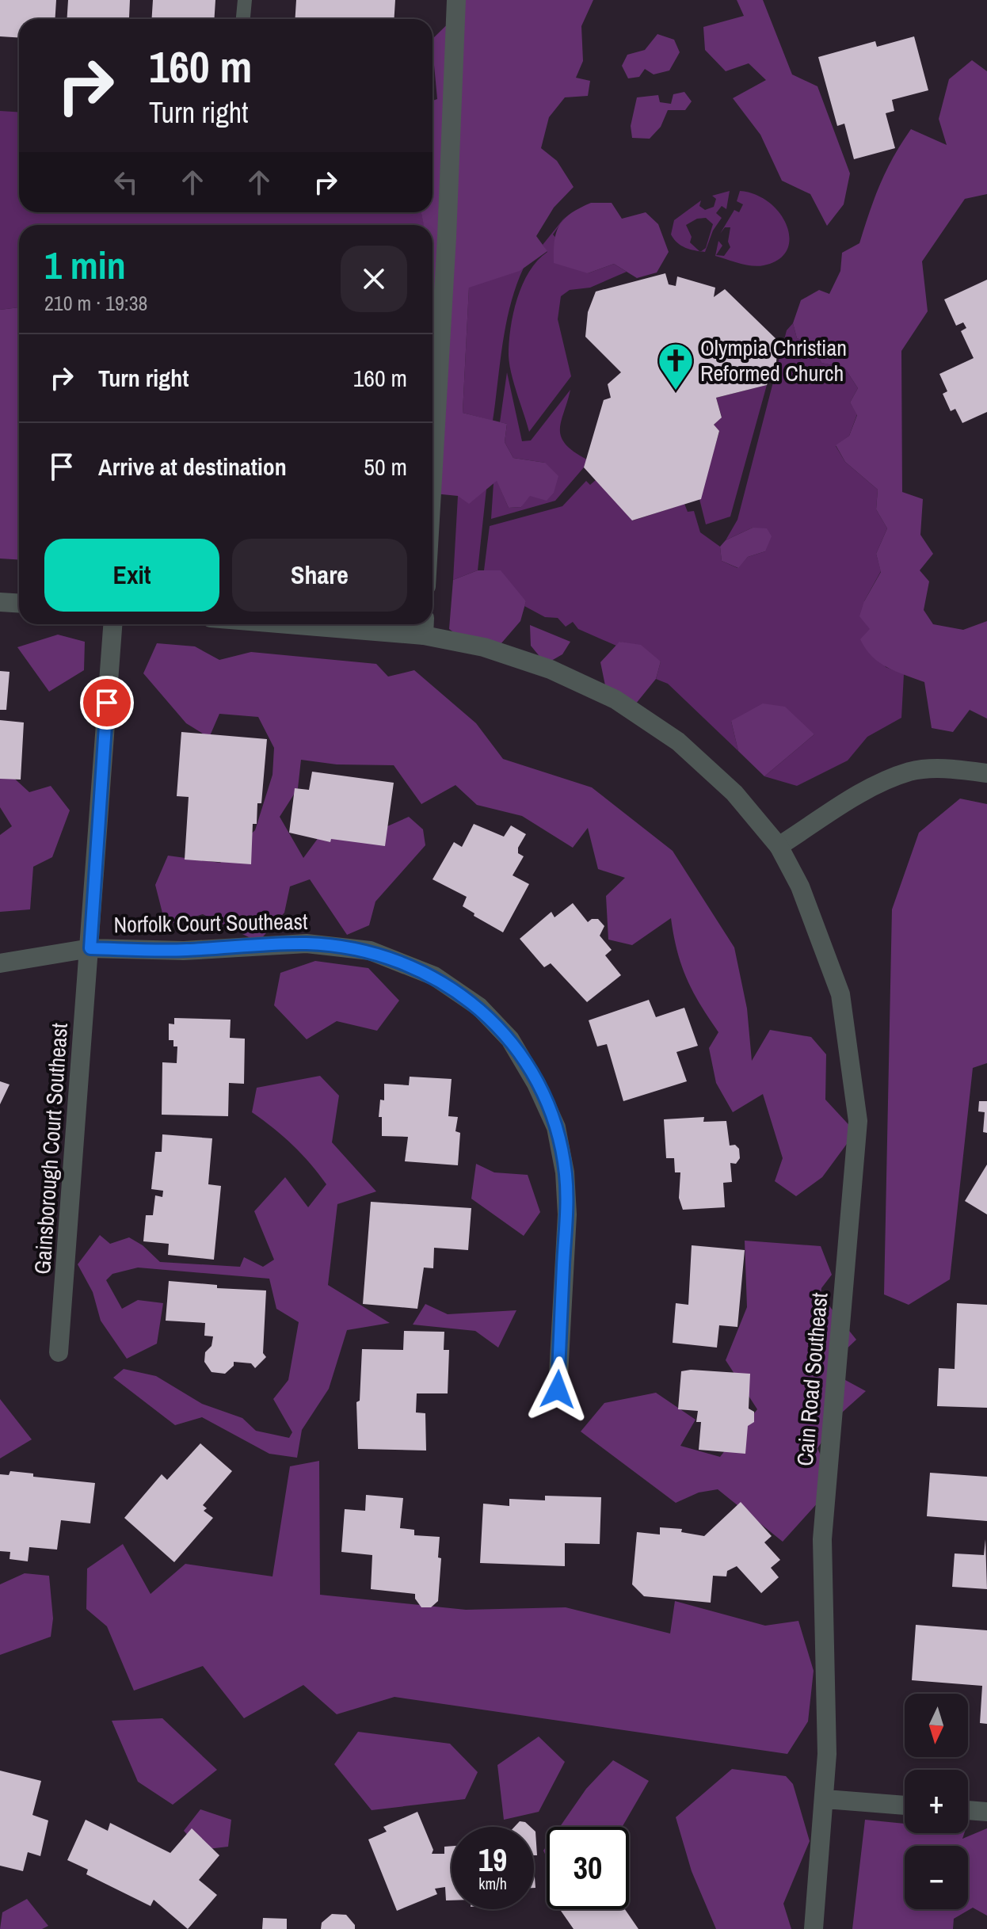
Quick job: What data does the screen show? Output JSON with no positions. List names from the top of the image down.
{
  "streets": {
    "street": ["Norfolk Court Southeast", "Gainsborough Court Southeast", "Cain Road Southeast"]
  },
  "crossings": [
    ["Norfolk Court Southeast", "Gainsborough Court Southeast"]
  ],
  "places": {
    "church": ["Olympia Christian Reformed Church"]
  },
  "north": "bottom",
  "page": {
    "turn": ["160 m", "Turn right"],
    "heading": ["1 min", "210 m · 19:38"],
    "list": [
      {
        "name": "Turn right",
        "value": "160 m"
      },
      {
        "name": "Arrive at destination",
        "value": "50 m"
      }
    ],
    "buttons": ["Exit", "Share"],
    "map_buttons": ["+", "−"],
    "speed": "19 km/h",
    "limit": "30"
  }
}
